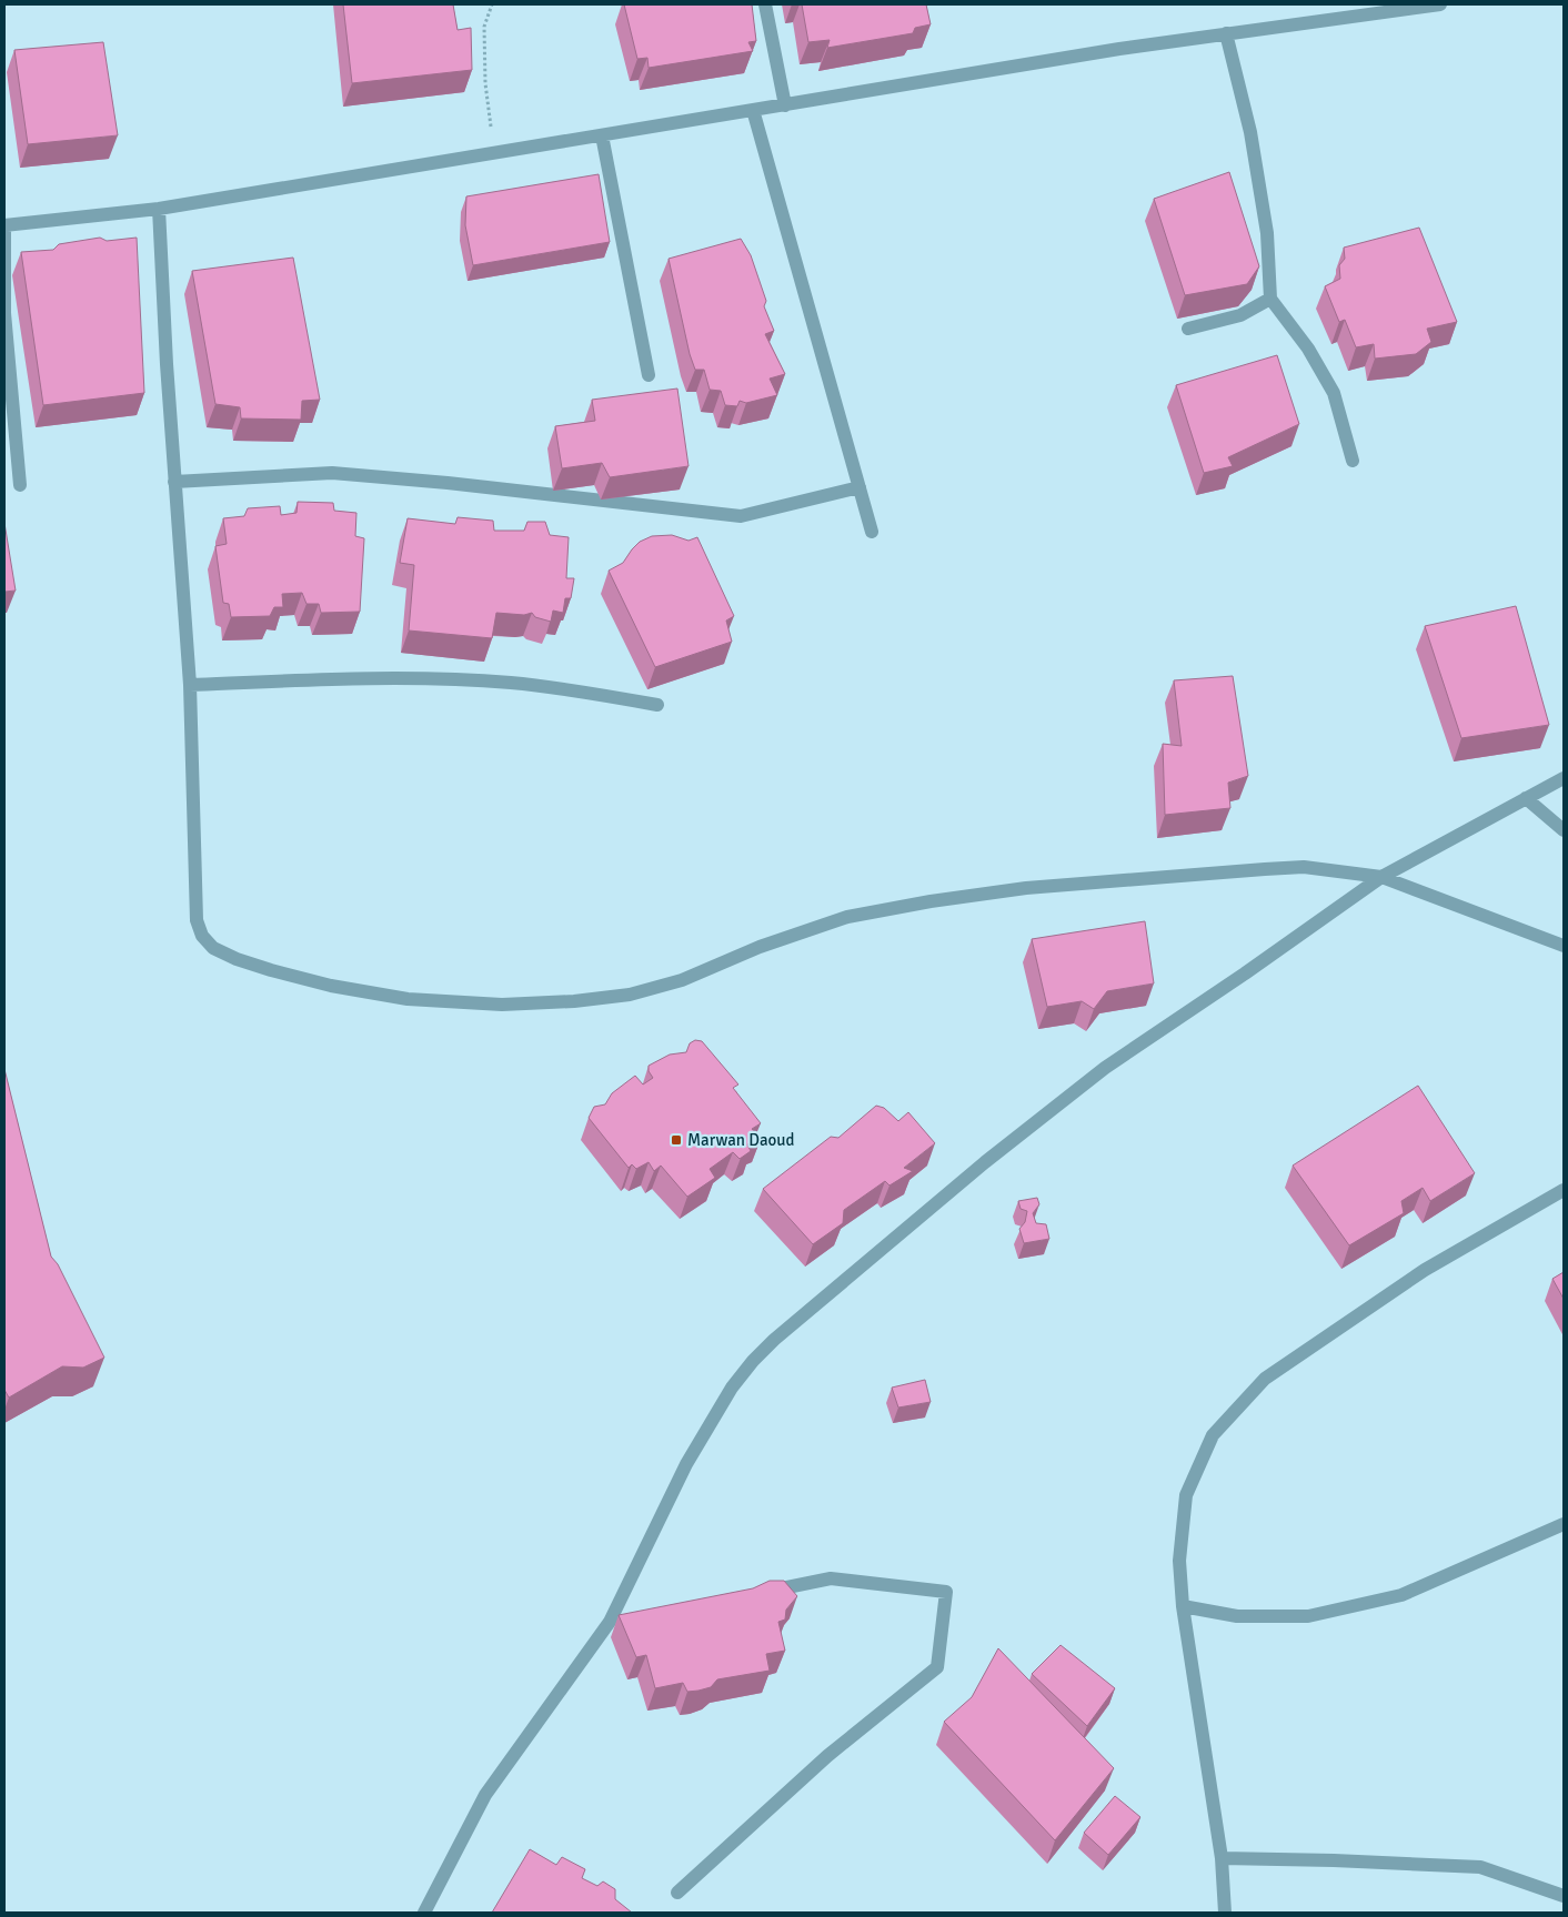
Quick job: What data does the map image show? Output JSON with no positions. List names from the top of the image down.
{
  "places": {
    "transit": ["Marwan Daoud"]
  }
}
